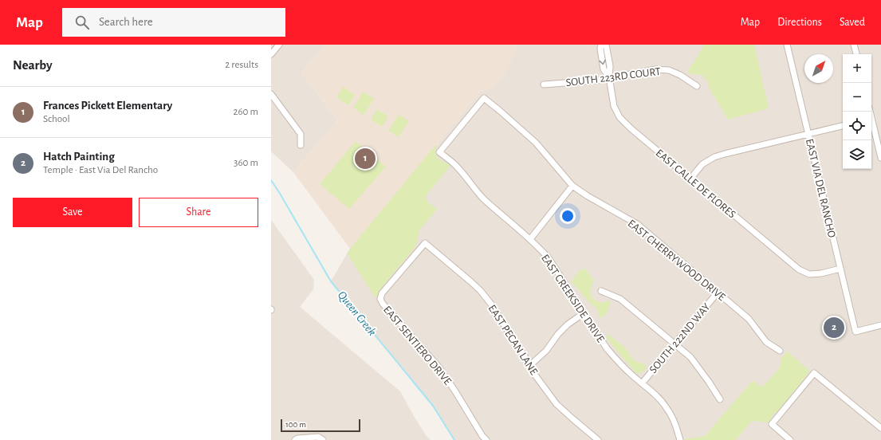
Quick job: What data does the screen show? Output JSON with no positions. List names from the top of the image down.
{
  "streets": {
    "street": [
      "SOUTH 223RD COURT",
      "EAST CALLE DE FLORES",
      "EAST VIA DEL RANCHO",
      "EAST CHERRYWOOD DRIVE",
      "EAST CREEKSIDE DRIVE",
      "SOUTH 222ND WAY",
      "EAST PECAN LANE",
      "EAST SENTIERO DRIVE"
    ]
  },
  "crossings": [
    ["SOUTH 223RD COURT", "EAST CALLE DE FLORES"],
    ["EAST CALLE DE FLORES", "EAST VIA DEL RANCHO"],
    ["EAST CHERRYWOOD DRIVE", "EAST CREEKSIDE DRIVE"],
    ["EAST CHERRYWOOD DRIVE", "SOUTH 222ND WAY"],
    ["EAST CREEKSIDE DRIVE", "SOUTH 222ND WAY"],
    ["EAST PECAN LANE", "EAST SENTIERO DRIVE"]
  ],
  "water": ["Queen Creek"],
  "scale_bar": "100 m",
  "north": "top right",
  "page": {
    "header": "Map",
    "search": "Search here",
    "nav": ["Map", "Directions", "Saved"],
    "heading": ["Nearby", "2 results"],
    "map_buttons": ["+", "−"],
    "list": [
      {
        "mark": "1",
        "name": "Frances Pickett Elementary",
        "note": "School",
        "value": "260 m"
      },
      {
        "mark": "2",
        "name": "Hatch Painting",
        "note": "Temple · East Via Del Rancho",
        "value": "360 m"
      }
    ],
    "pins": ["1", "2"],
    "buttons": ["Save", "Share"],
    "scale": "100 m"
  }
}
